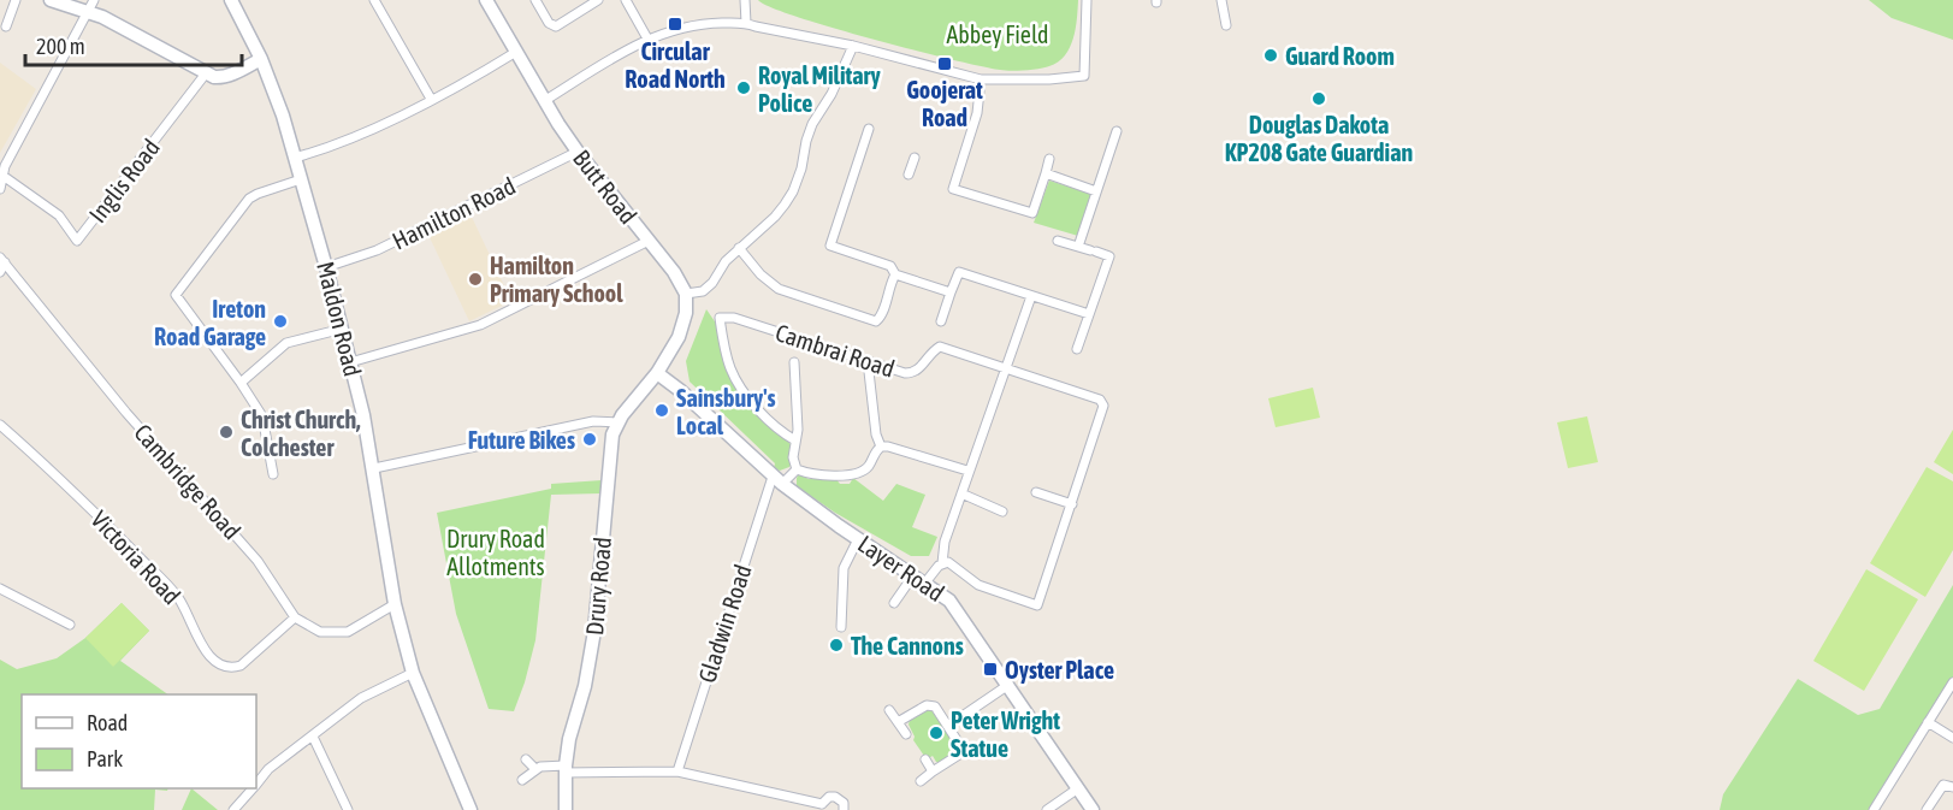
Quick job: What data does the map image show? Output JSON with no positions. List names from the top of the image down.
{
  "streets": {
    "main road": [
      "Butt Road",
      "Maldon Road",
      "Layer Road",
      "Drury Road"
    ],
    "street": [
      "Inglis Road",
      "Hamilton Road",
      "Cambrai Road",
      "Cambridge Road",
      "Victoria Road",
      "Gladwin Road"
    ]
  },
  "crossings": [
    ["Butt Road", "Hamilton Road"],
    ["Hamilton Road", "Maldon Road"],
    ["Cambridge Road", "Victoria Road"],
    ["Layer Road", "Drury Road"],
    ["Layer Road", "Gladwin Road"]
  ],
  "parks": ["Abbey Field", "Drury Road Allotments"],
  "places": {
    "transit": ["Circular Road North", "Goojerat Road", "Oyster Place"],
    "other": [
      "Guard Room",
      "Royal Military Police",
      "Douglas Dakota KP208 Gate Guardian",
      "Hamilton Primary School",
      "Ireton Road Garage",
      "Sainsbury's Local",
      "Christ Church, Colchester",
      "Future Bikes",
      "The Cannons",
      "Peter Wright Statue"
    ]
  },
  "legend": ["Road", "Park"],
  "scale_bar": "200 m"
}
